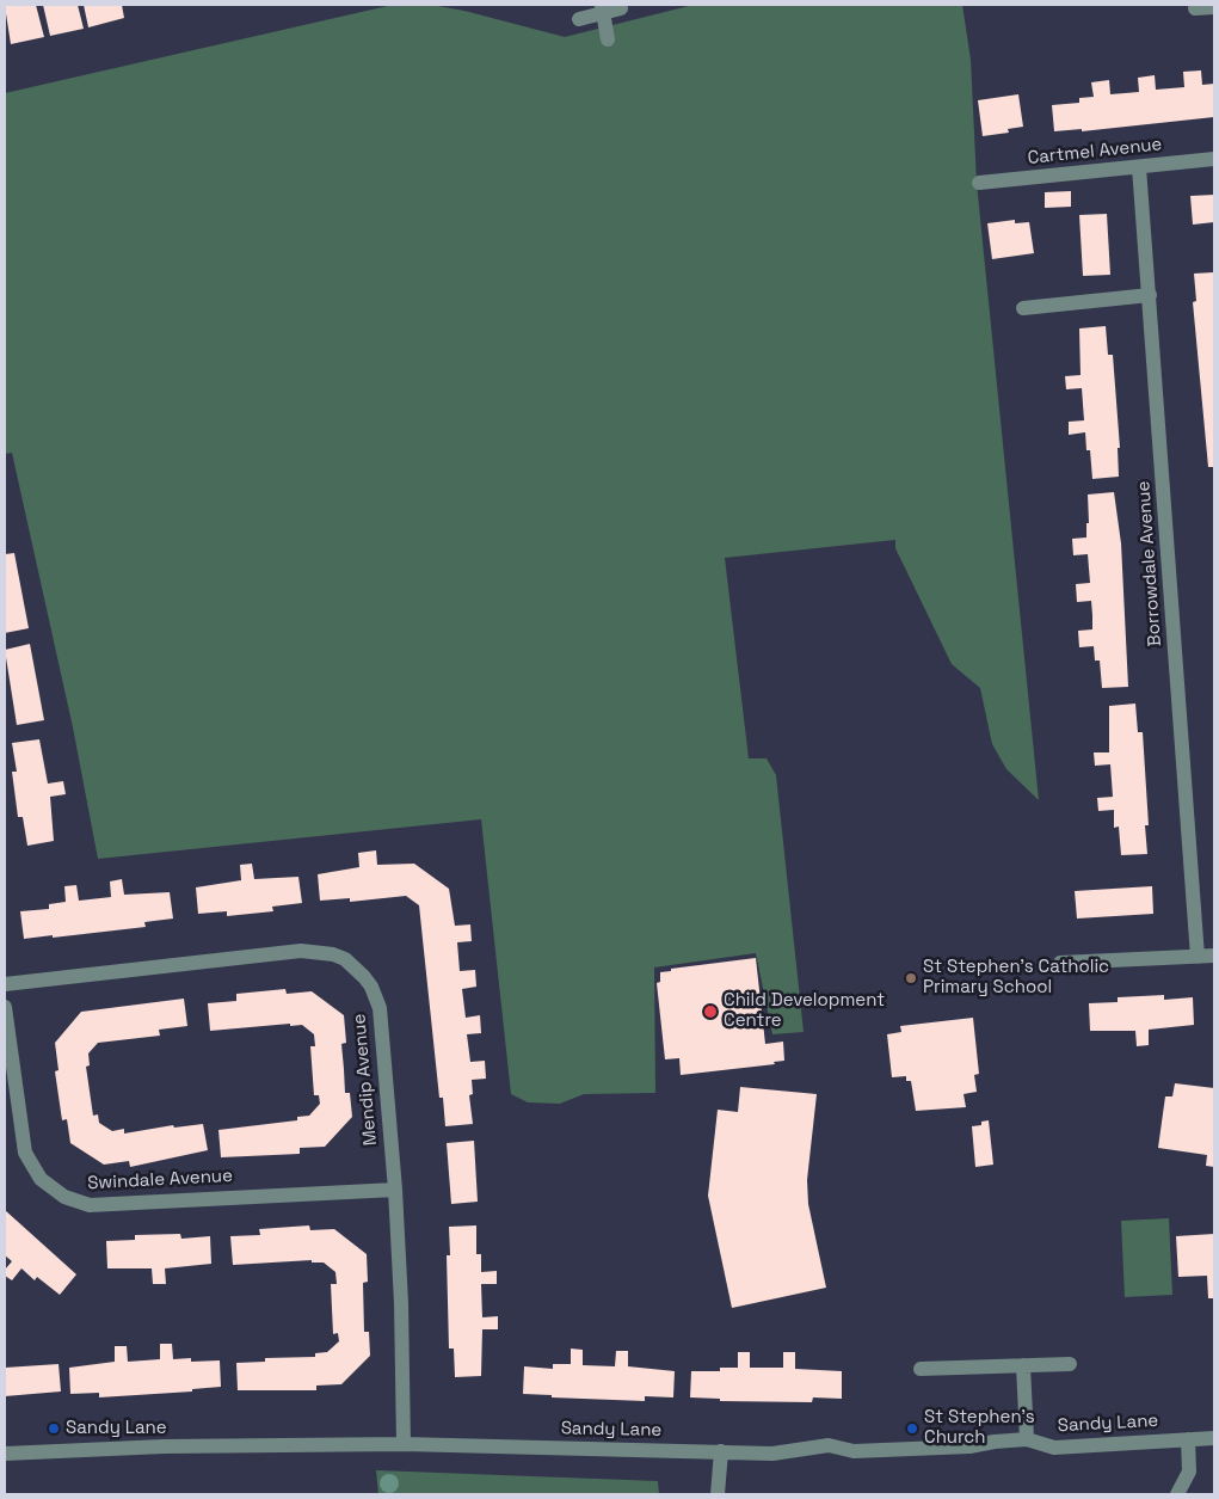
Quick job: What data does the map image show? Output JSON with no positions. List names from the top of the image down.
{
  "streets": {
    "street": [
      "Cartmel Avenue",
      "Borrowdale Avenue",
      "Mendip Avenue",
      "Swindale Avenue",
      "Sandy Lane"
    ]
  },
  "crossings": [
    ["Cartmel Avenue", "Borrowdale Avenue"],
    ["Mendip Avenue", "Swindale Avenue"],
    ["Mendip Avenue", "Sandy Lane"]
  ],
  "places": [
    "St Stephen's Catholic Primary School",
    "Child Development Centre",
    "Sandy Lane",
    "St Stephen's Church"
  ]
}
